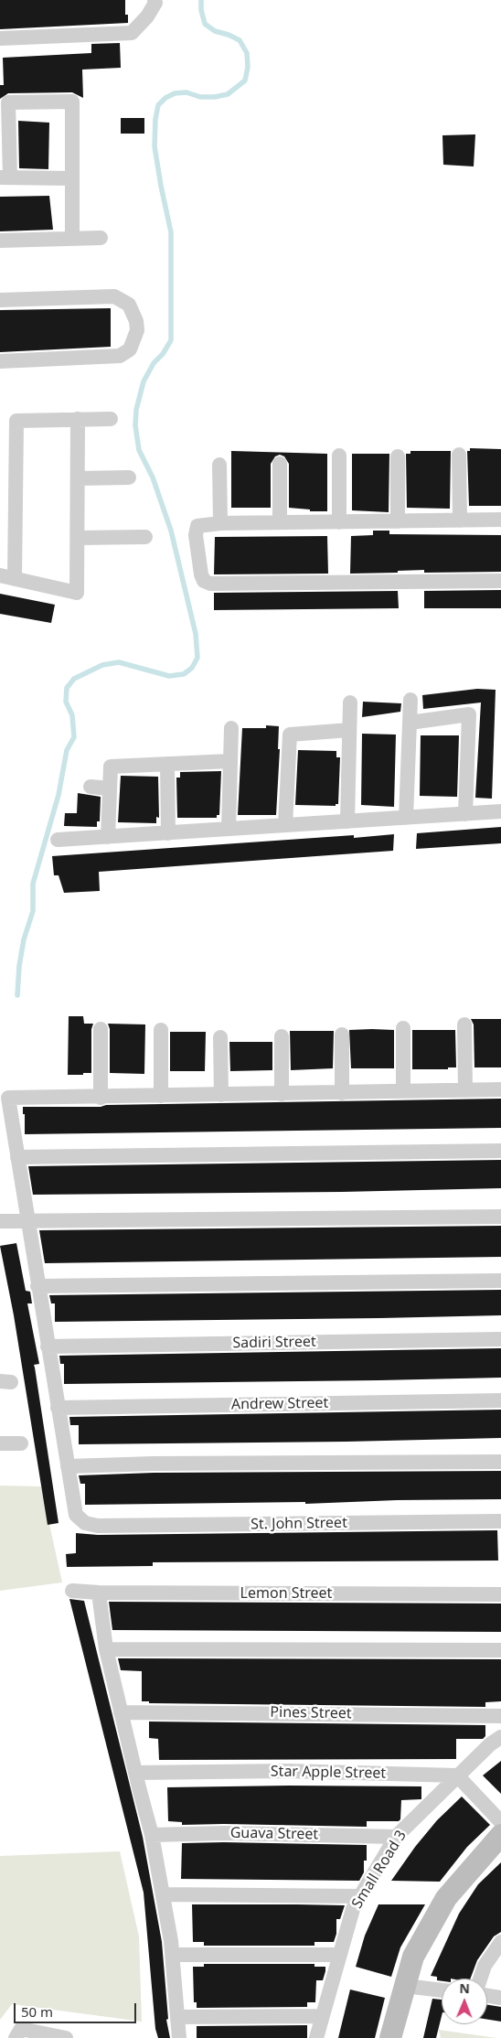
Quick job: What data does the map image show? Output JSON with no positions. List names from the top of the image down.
{
  "streets": {
    "street": [
      "Sadiri Street",
      "Andrew Street",
      "St. John Street",
      "Lemon Street",
      "Pines Street",
      "Star Apple Street",
      "Guava Street",
      "Small Road 3"
    ]
  },
  "crossings": [
    ["Star Apple Street", "Small Road 3"],
    ["Guava Street", "Small Road 3"]
  ],
  "scale_bar": "50 m",
  "north": "top"
}
